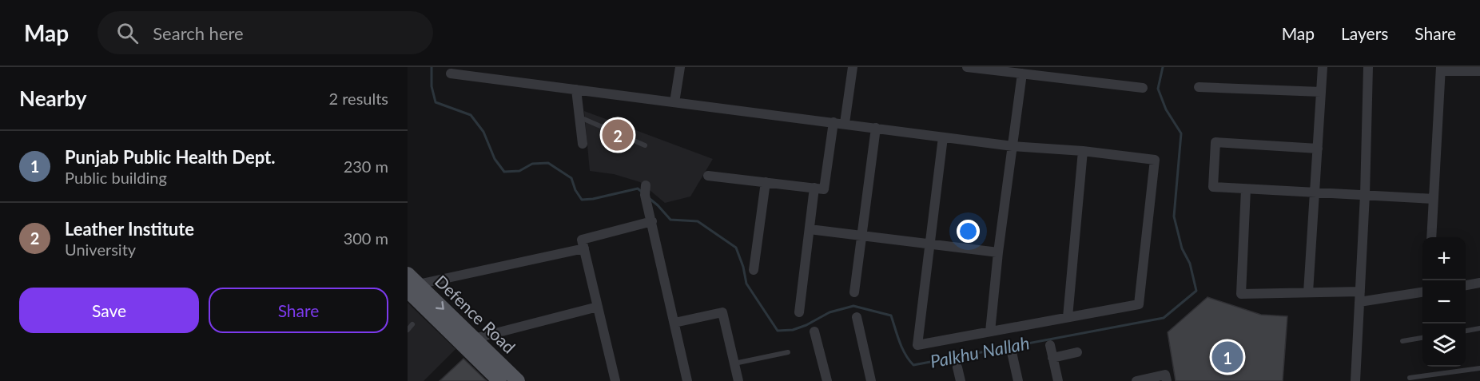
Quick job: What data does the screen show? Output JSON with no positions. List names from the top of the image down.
{
  "streets": {
    "main road": ["Defence Road"]
  },
  "water": ["Palkhu Nallah"],
  "page": {
    "header": "Map",
    "search": "Search here",
    "nav": ["Map", "Layers", "Share"],
    "heading": ["Nearby", "2 results"],
    "pins": ["2", "1"],
    "list": [
      {
        "mark": "1",
        "name": "Punjab Public Health Dept.",
        "note": "Public building",
        "value": "230 m"
      },
      {
        "mark": "2",
        "name": "Leather Institute",
        "note": "University",
        "value": "300 m"
      }
    ],
    "map_buttons": ["+", "−"],
    "buttons": ["Save", "Share"]
  }
}
